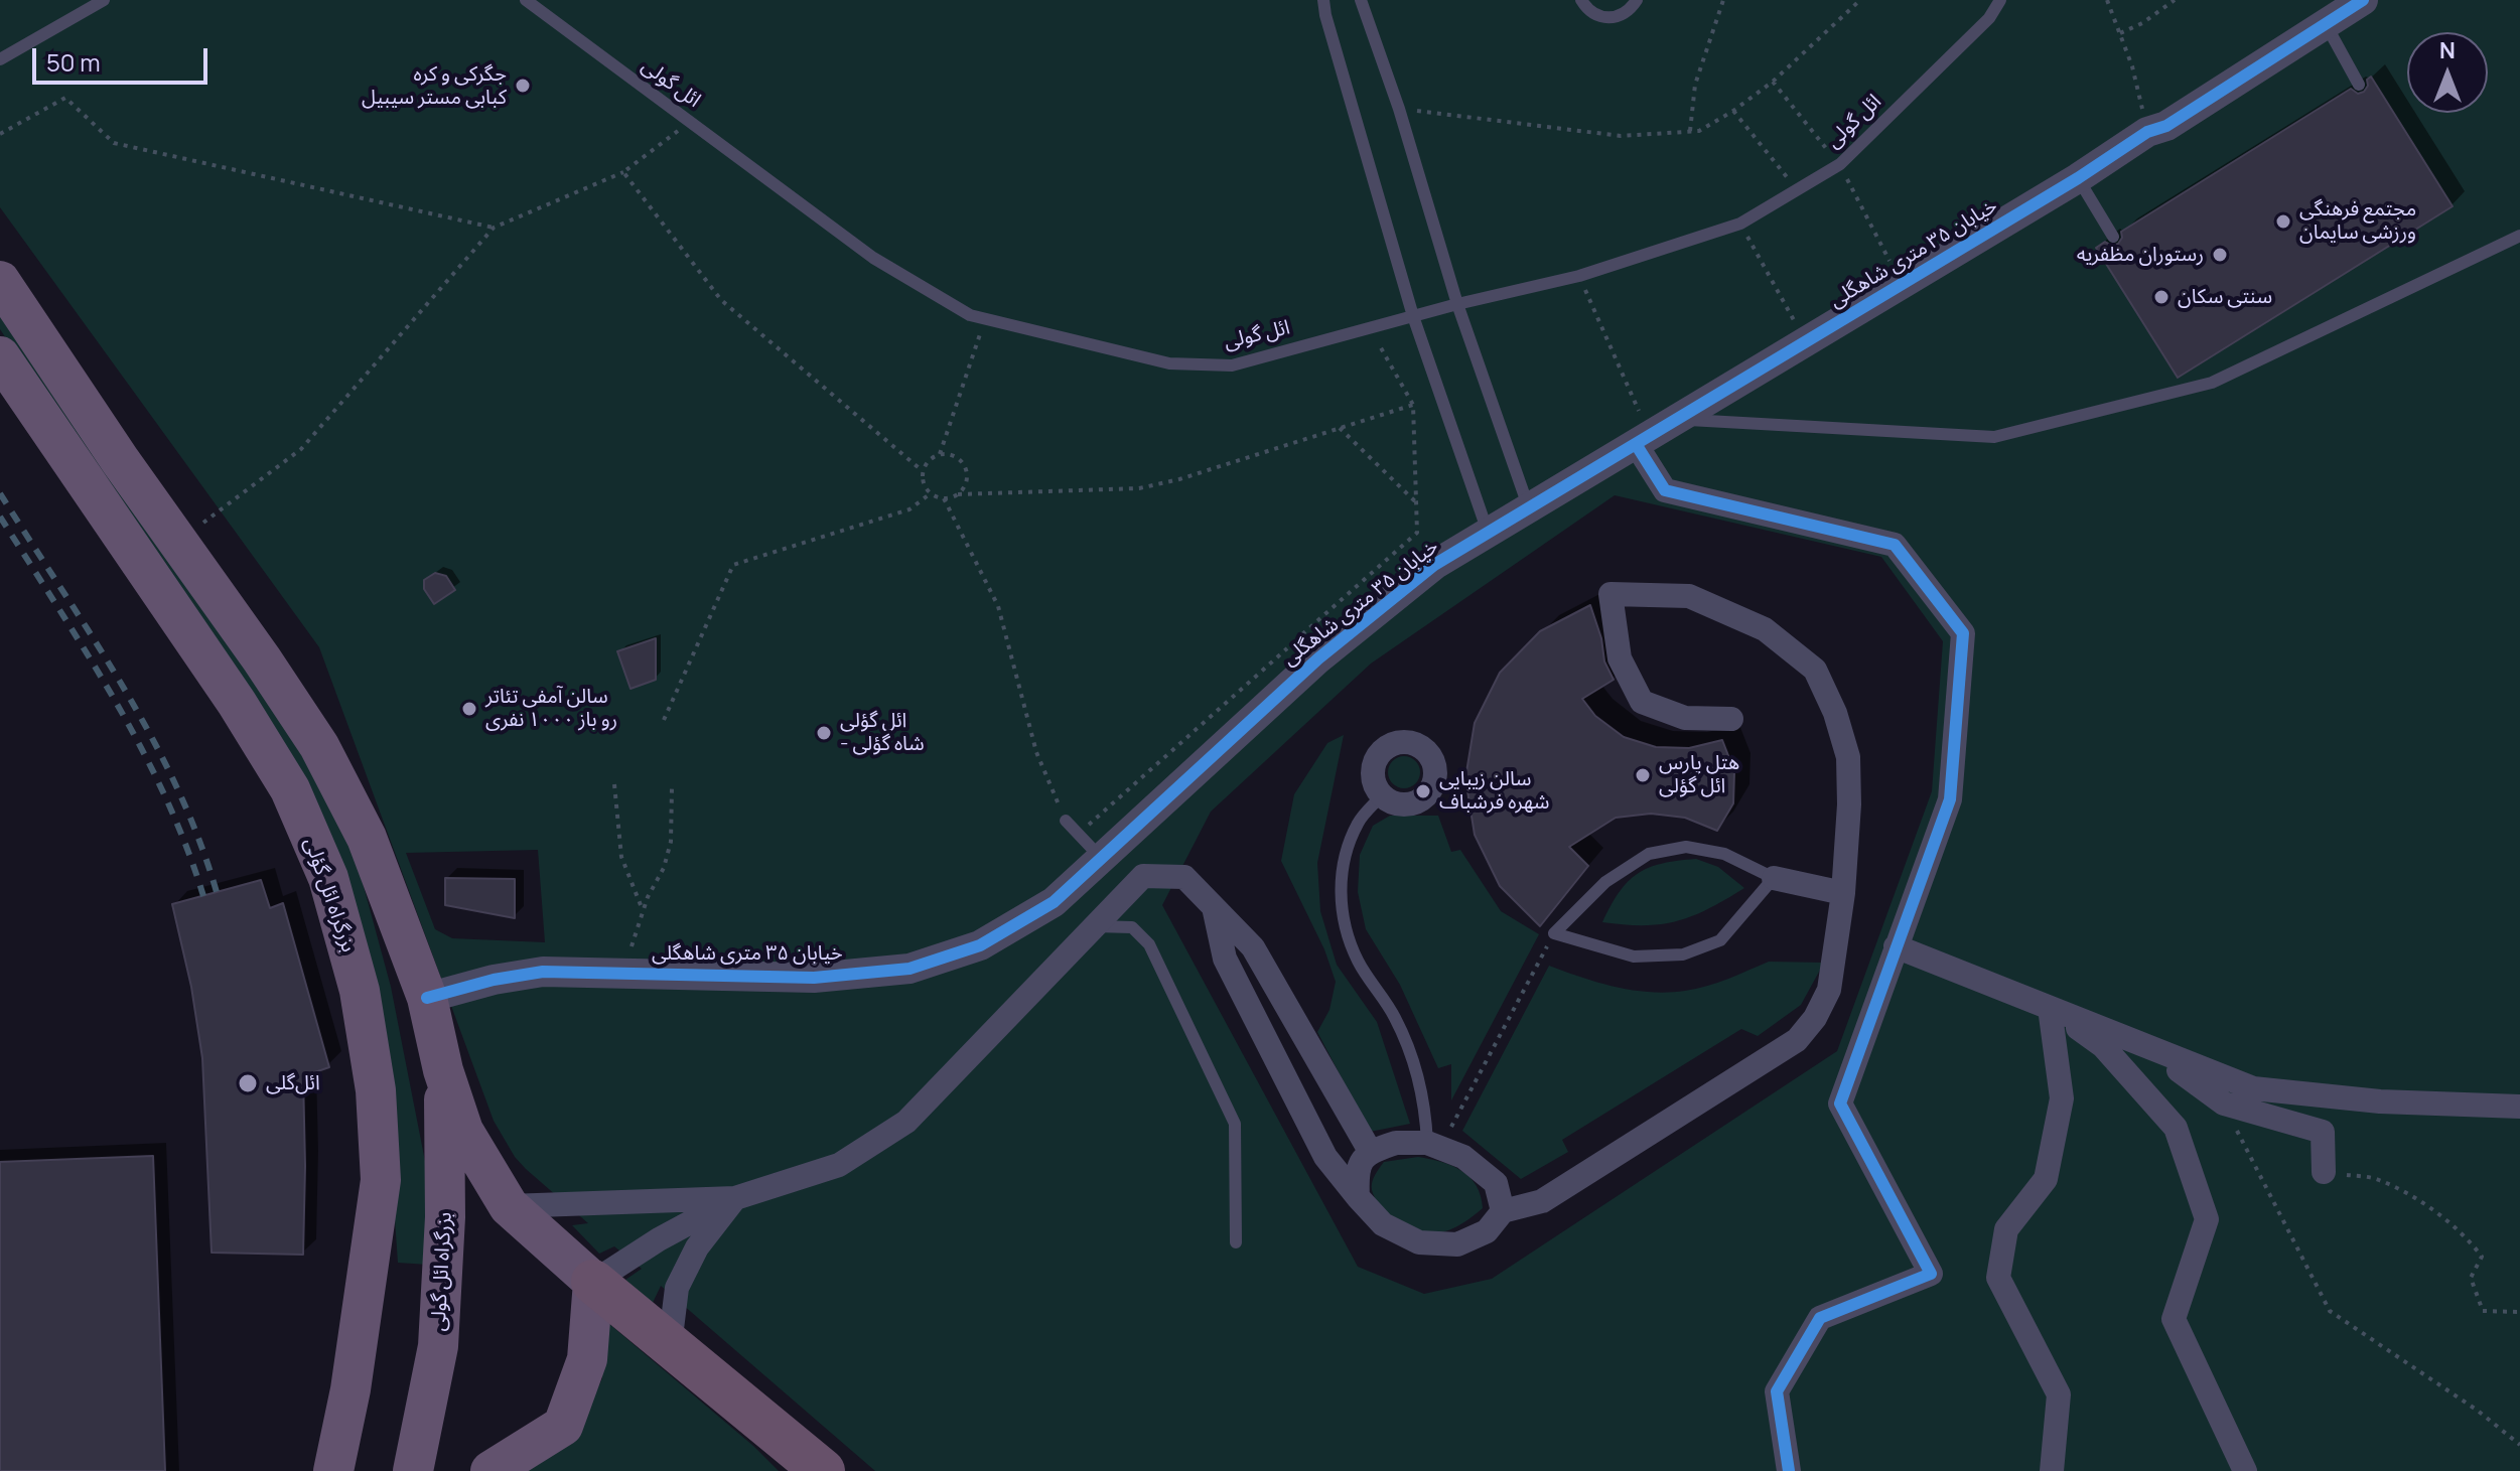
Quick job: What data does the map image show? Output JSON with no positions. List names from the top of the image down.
{
  "streets": {
    "highway": ["بزرگراه ائل گؤلی", "بزرگراه ائل گولی"],
    "street": ["خیابان ۳۵ متری شاهگلی"],
    "lane": ["ائل گولی"]
  },
  "places": [
    "جگرکی و کره کبابی مستر سیبیل",
    "مجتمع فرهنگی ورزشی سایمان",
    "رستوران مظفریه",
    "سنتی سکان",
    "سالن آمفی تئاتر رو باز ۱۰۰۰ نفری",
    "ائل گؤلی - شاه گؤلی",
    "هتل پارس ائل گؤلی",
    "سالن زیبایی شهره فرشباف",
    "ائل‌گلی"
  ],
  "scale_bar": "50 m",
  "north": "top"
}
